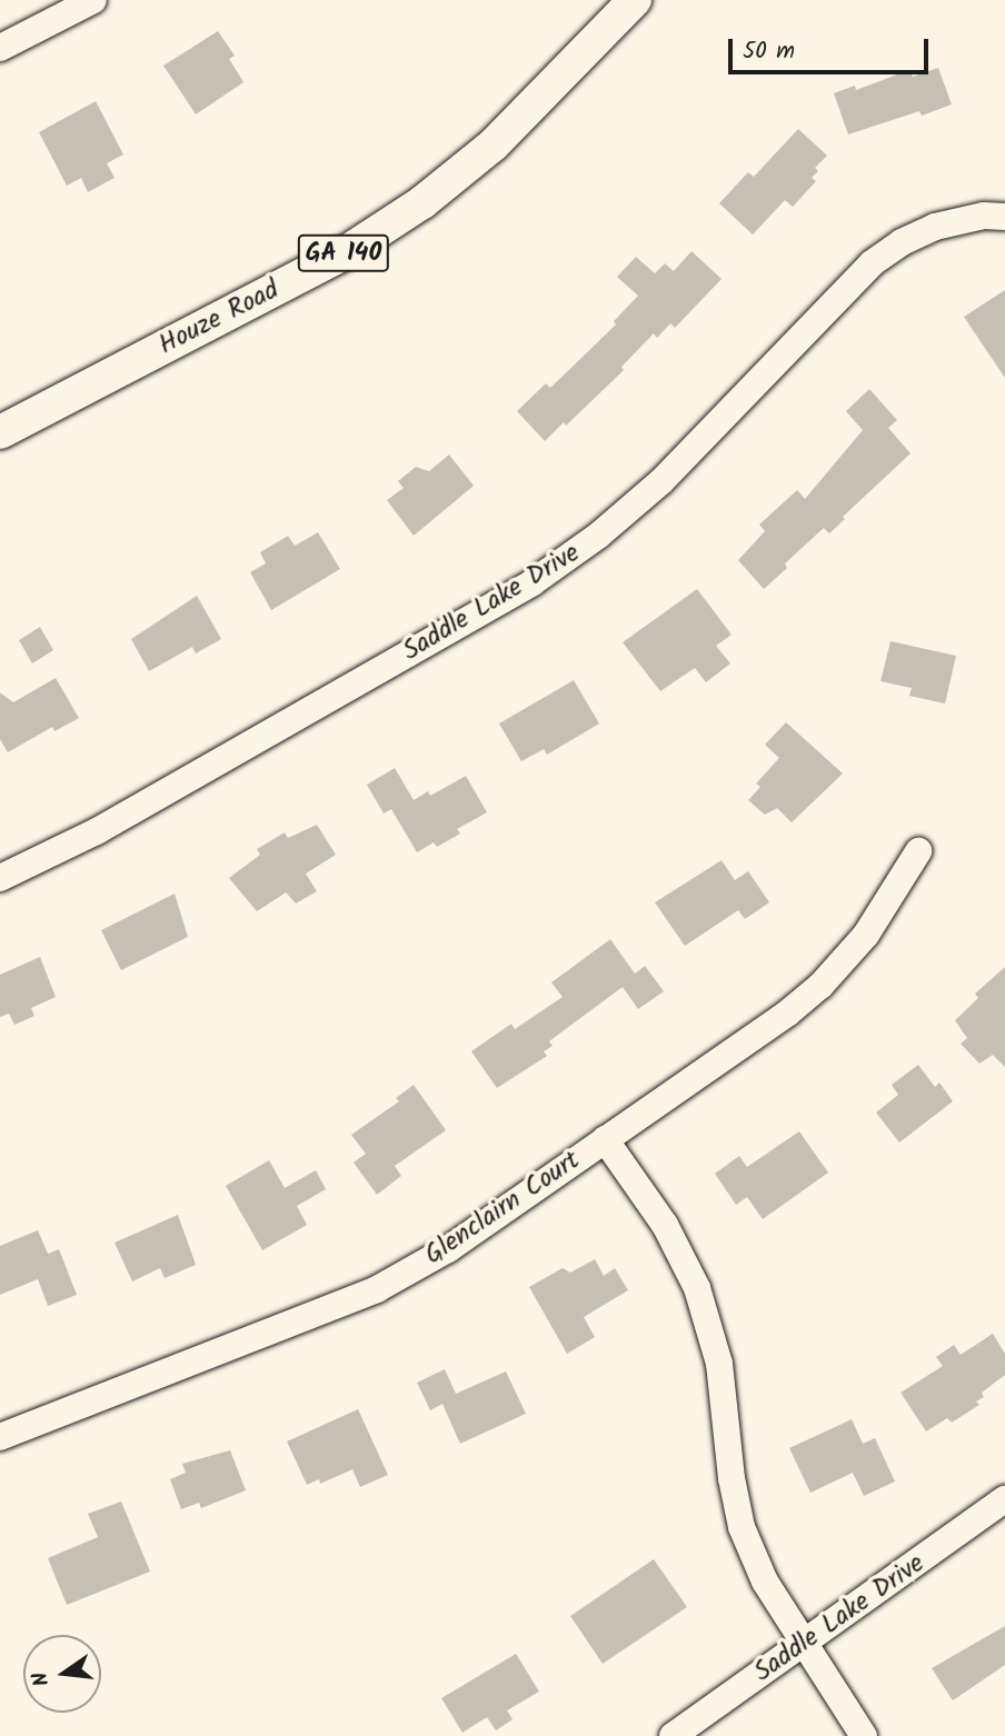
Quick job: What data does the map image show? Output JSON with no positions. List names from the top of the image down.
{
  "streets": {
    "main road": ["GA 140", "Houze Road"],
    "street": ["Saddle Lake Drive", "Glenclairn Court"]
  },
  "scale_bar": "50 m",
  "north": "left"
}
